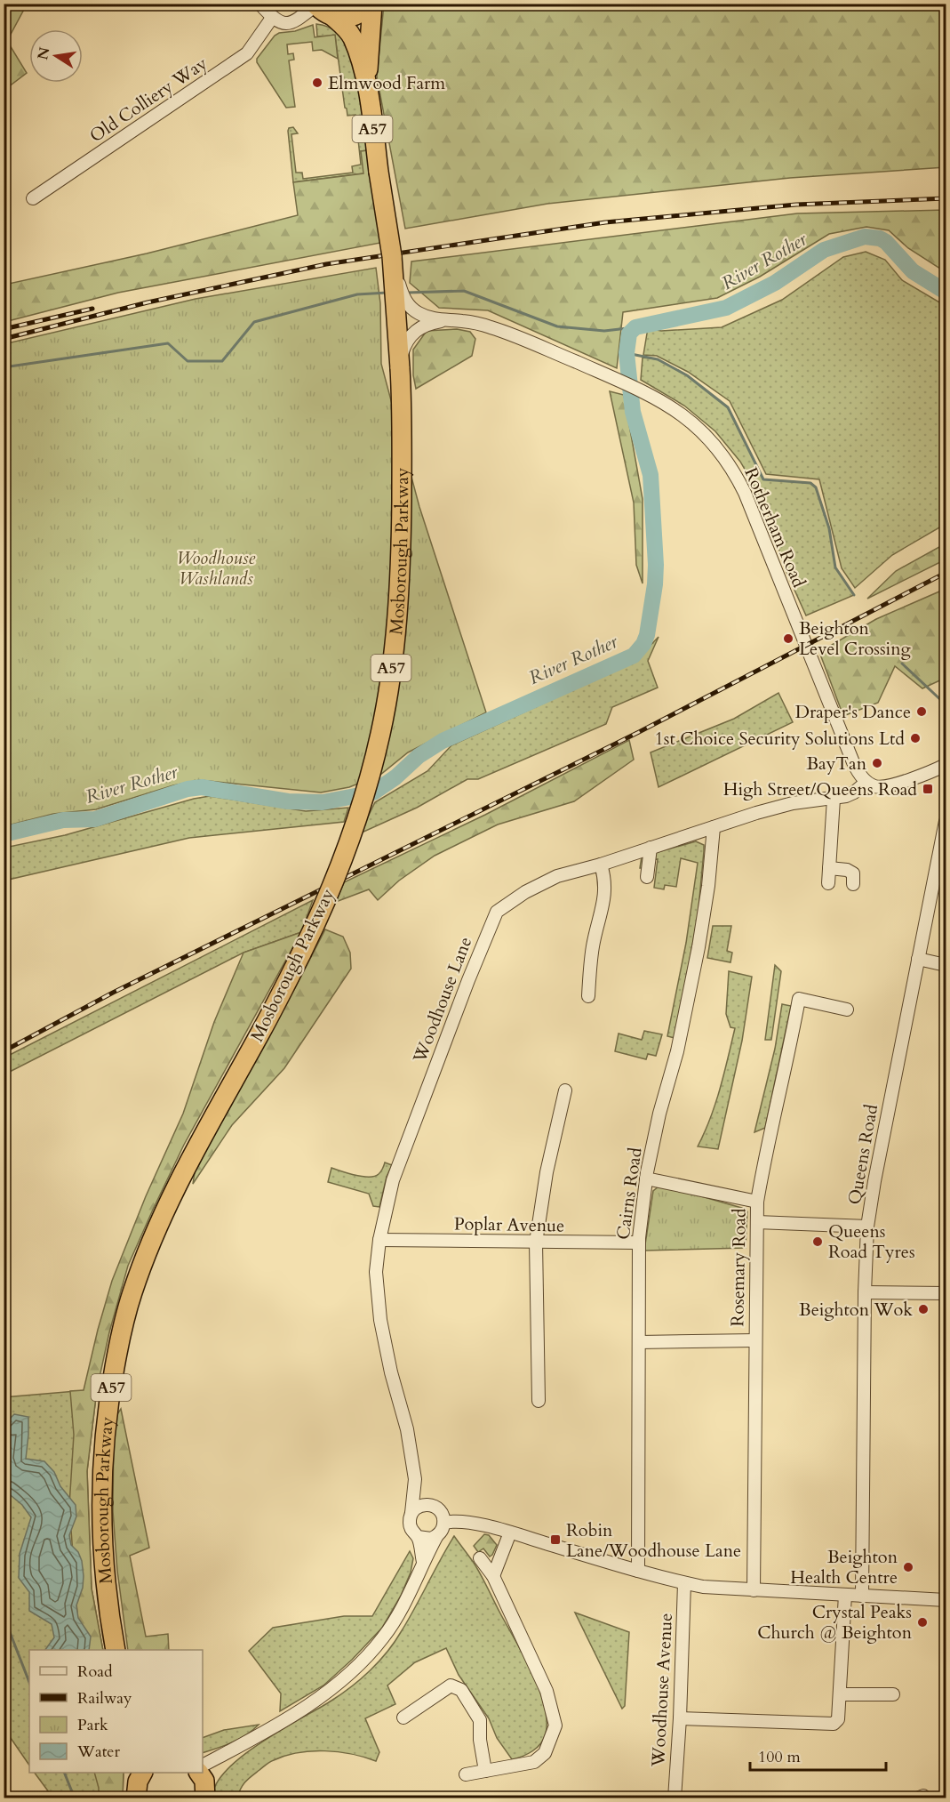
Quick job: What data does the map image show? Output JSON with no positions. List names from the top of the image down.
{
  "streets": {
    "highway": ["A57", "Mosborough Parkway"],
    "street": [
      "Old Colliery Way",
      "Rotherham Road",
      "Woodhouse Lane",
      "Queens Road",
      "Cairns Road",
      "Poplar Avenue",
      "Rosemary Road",
      "Woodhouse Avenue"
    ]
  },
  "crossings": [
    ["A57", "Mosborough Parkway"],
    ["Rotherham Road", "Woodhouse Lane"],
    ["Woodhouse Lane", "Cairns Road"],
    ["Woodhouse Lane", "Poplar Avenue"],
    ["Cairns Road", "Poplar Avenue"]
  ],
  "water": ["River Rother"],
  "parks": ["Woodhouse Washlands"],
  "places": {
    "other": [
      "Elmwood Farm",
      "Beighton Level Crossing",
      "Draper's Dance",
      "1st Choice Security Solutions Ltd",
      "BayTan",
      "Queens Road Tyres",
      "Beighton Wok",
      "Beighton Health Centre",
      "Crystal Peaks Church @ Beighton"
    ],
    "transit": ["High Street/Queens Road", "Robin Lane/Woodhouse Lane"]
  },
  "legend": [
    "Road",
    "Railway",
    "Park",
    "Water"
  ],
  "scale_bar": "100 m",
  "north": "left"
}
